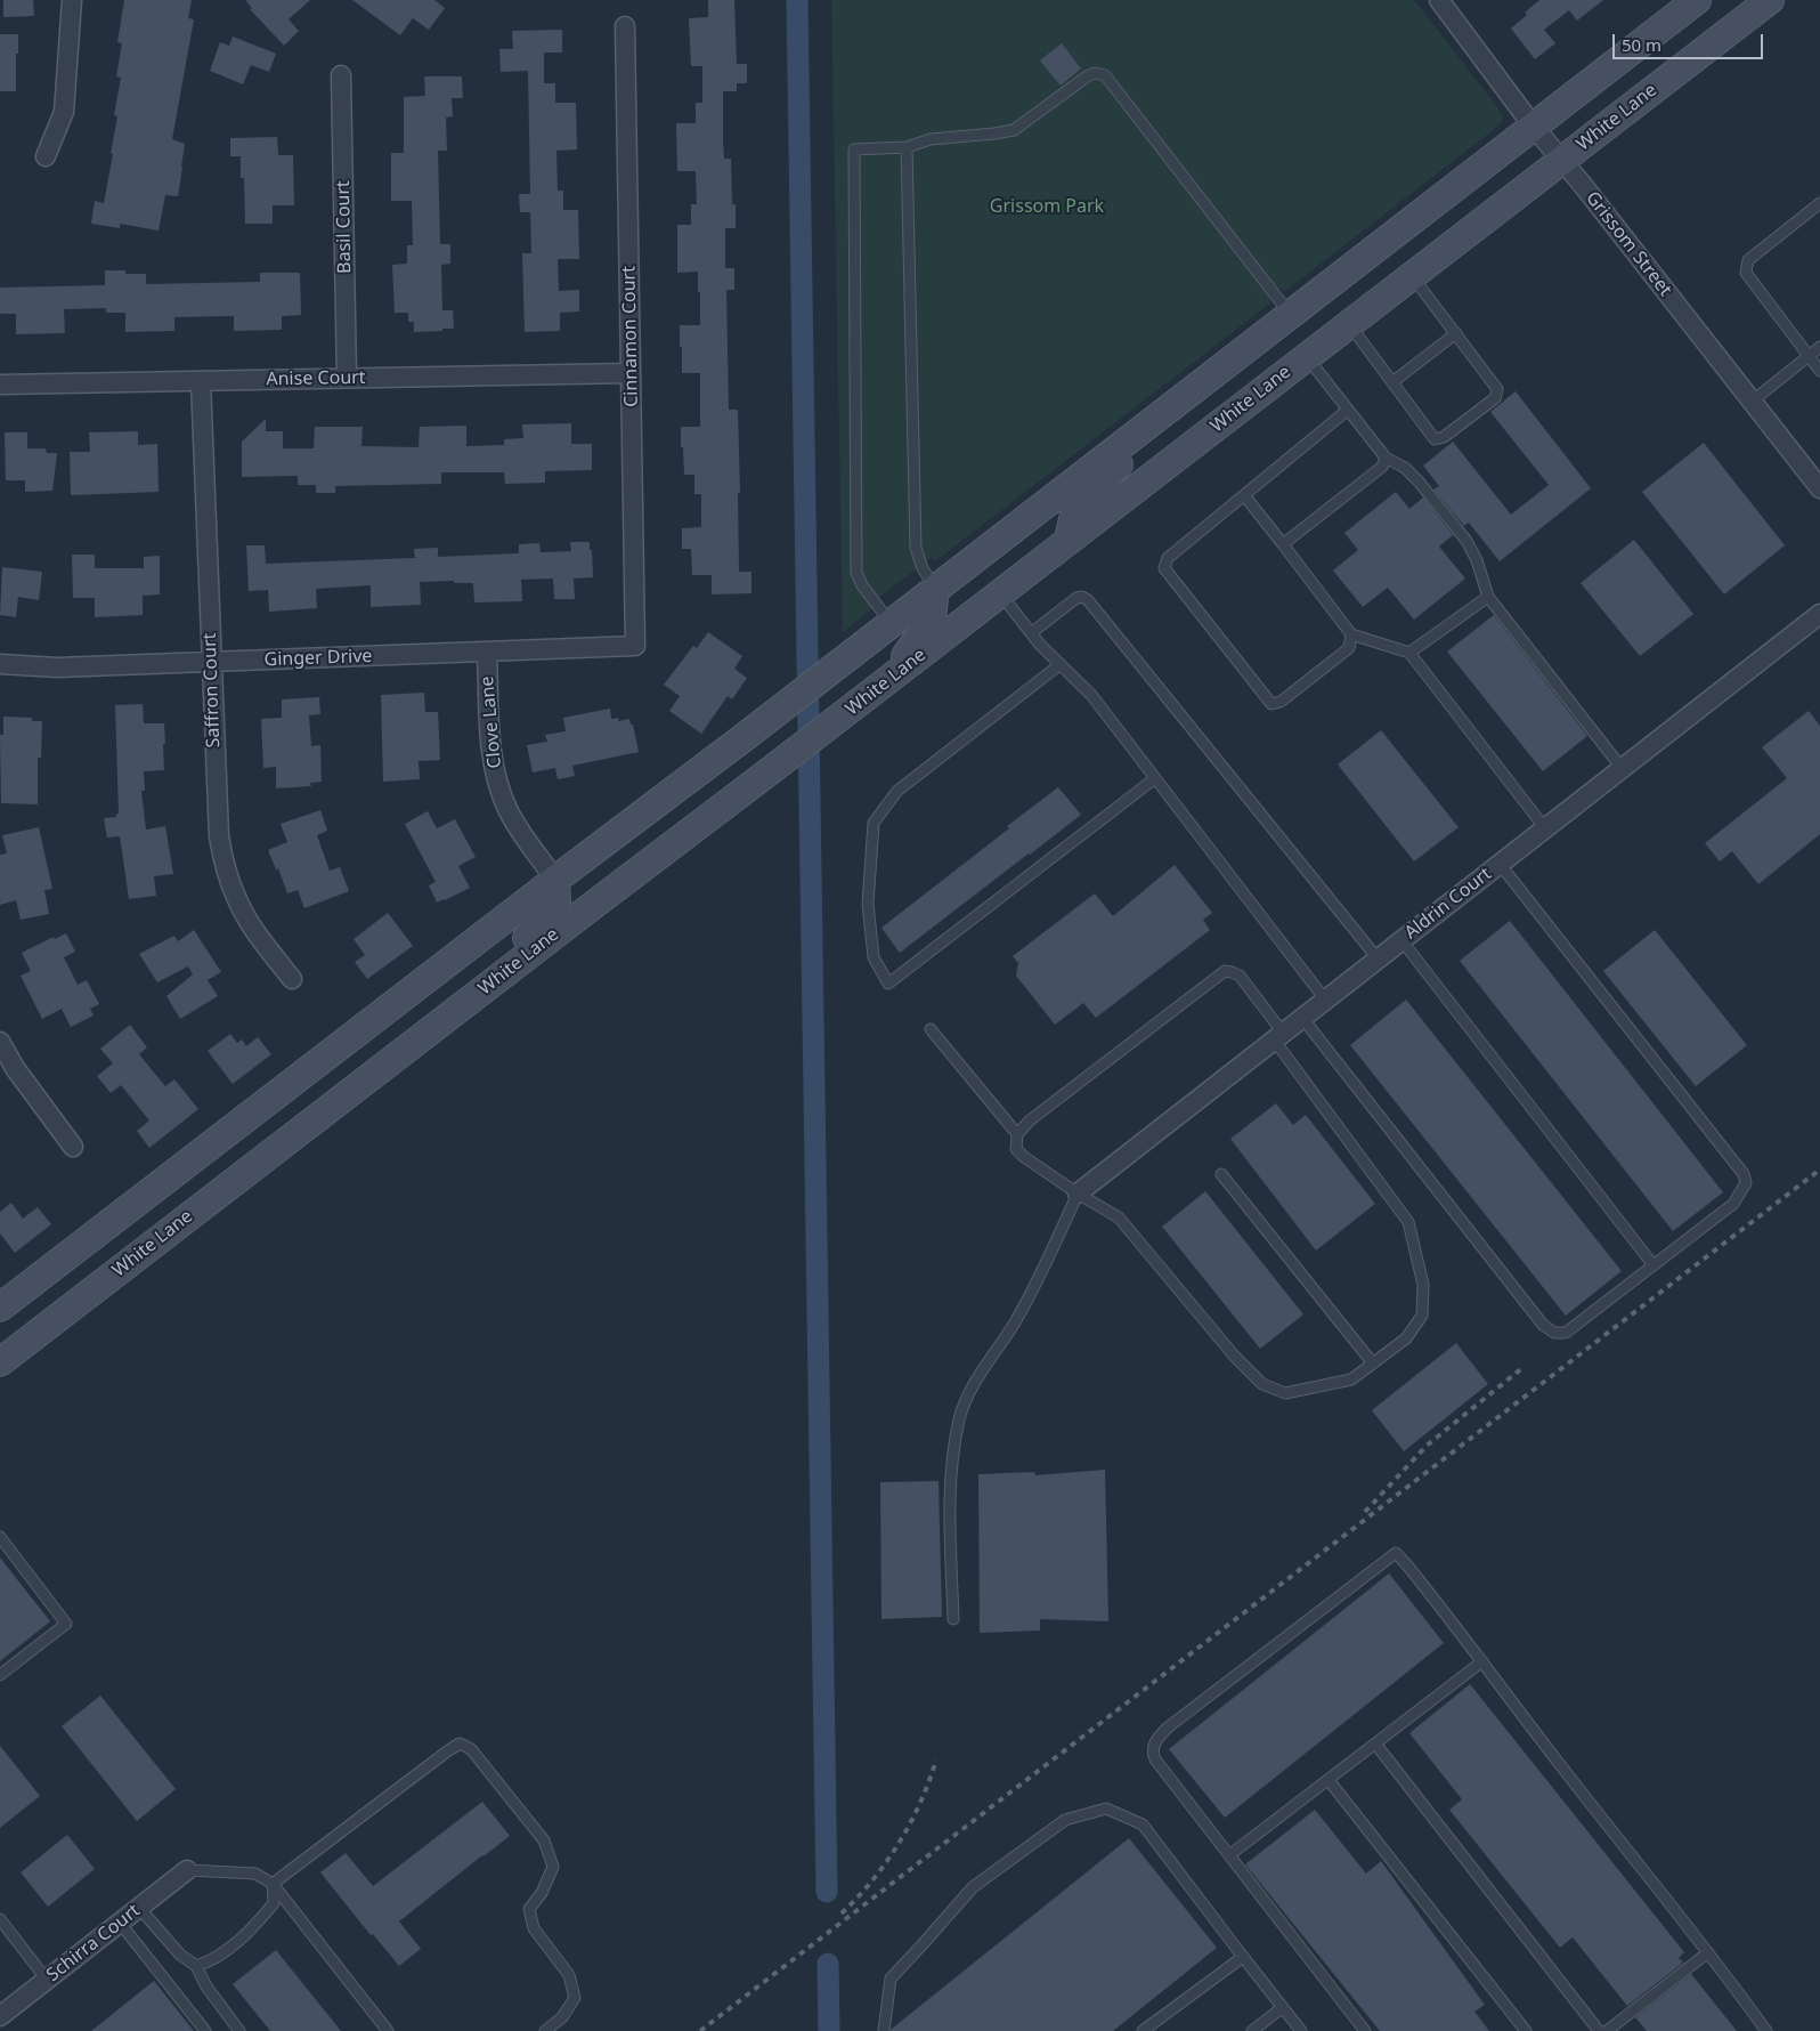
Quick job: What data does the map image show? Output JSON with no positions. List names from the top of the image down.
{
  "streets": {
    "main road": ["White Lane"],
    "street": [
      "Basil Court",
      "Grissom Street",
      "Cinnamon Court",
      "Anise Court",
      "Ginger Drive",
      "Saffron Court",
      "Clove Lane",
      "Aldrin Court",
      "Schirra Court"
    ]
  },
  "crossings": [
    ["White Lane", "Grissom Street"],
    ["Basil Court", "Anise Court"],
    ["Cinnamon Court", "Anise Court"],
    ["Cinnamon Court", "Ginger Drive"],
    ["Anise Court", "Saffron Court"],
    ["Ginger Drive", "Saffron Court"],
    ["Ginger Drive", "Clove Lane"]
  ],
  "parks": ["Grissom Park"],
  "scale_bar": "50 m"
}
